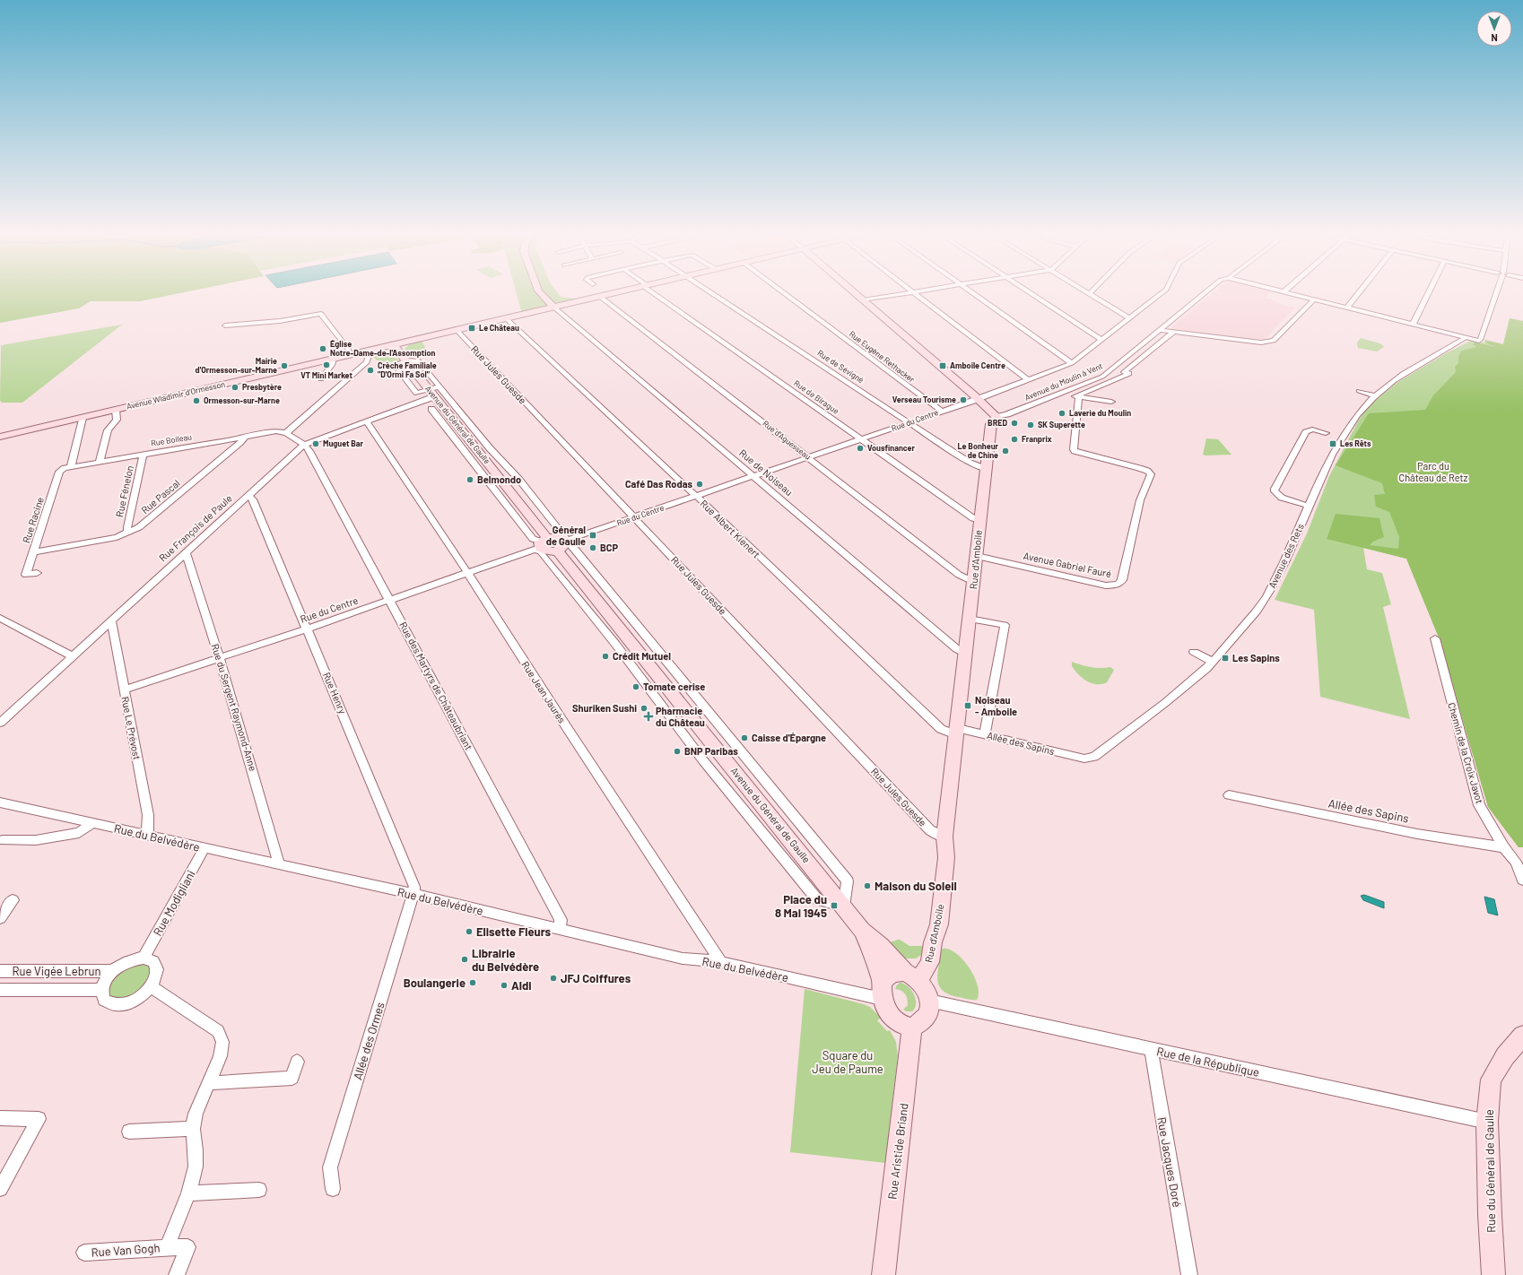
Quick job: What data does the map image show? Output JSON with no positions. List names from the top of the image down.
{
  "streets": {
    "street": [
      "Rue Eugène Rethacker",
      "Rue de Sévigné",
      "Rue Jules Guesde",
      "Avenue du Moulin à Vent",
      "Avenue Wladimir d'Ormesson",
      "Rue de Birague",
      "Rue du Centre",
      "Avenue du Général de Gaulle",
      "Rue Boileau",
      "Rue d'Aguesseau",
      "Rue de Noiseau",
      "Rue Fénelon",
      "Rue Pascal",
      "Rue Racine",
      "Rue François de Paule",
      "Rue Albert Kienert",
      "Avenue des Rets",
      "Rue d'Amboile",
      "Avenue Gabriel Fauré",
      "Rue des Martyrs de Châteaubriant",
      "Rue Jean Jaurès",
      "Rue Henry",
      "Rue du Sergent Raymond-Anne",
      "Rue Le Prévost",
      "Allée des Sapins",
      "Chemin de la Croix Javot",
      "Rue du Belvédère",
      "Rue Modigliani",
      "Rue Vigée Lebrun",
      "Allée des Ormes",
      "Rue de la République",
      "Rue Aristide Briand",
      "Rue Jacques Doré",
      "Rue du Général de Gaulle",
      "Rue Van Gogh"
    ]
  },
  "crossings": [
    ["Rue Eugène Rethacker", "Rue du Centre"],
    ["Rue de Sévigné", "Rue du Centre"],
    ["Rue de Sévigné", "Rue d'Amboile"],
    ["Rue Jules Guesde", "Avenue Wladimir d'Ormesson"],
    ["Rue Jules Guesde", "Rue du Centre"],
    ["Rue Jules Guesde", "Rue d'Amboile"],
    ["Avenue du Moulin à Vent", "Rue d'Amboile"],
    ["Avenue Wladimir d'Ormesson", "Avenue du Général de Gaulle"],
    ["Avenue Wladimir d'Ormesson", "Rue d'Aguesseau"],
    ["Avenue Wladimir d'Ormesson", "Rue de Noiseau"],
    ["Avenue Wladimir d'Ormesson", "Rue Albert Kienert"],
    ["Rue de Birague", "Rue du Centre"],
    ["Rue de Birague", "Rue d'Amboile"],
    ["Rue du Centre", "Avenue du Général de Gaulle"],
    ["Rue du Centre", "Rue d'Aguesseau"],
    ["Rue du Centre", "Rue de Noiseau"],
    ["Rue du Centre", "Rue Albert Kienert"],
    ["Rue du Centre", "Rue des Martyrs de Châteaubriant"],
    ["Rue du Centre", "Rue Jean Jaurès"],
    ["Rue du Centre", "Rue Henry"],
    ["Rue du Centre", "Rue du Sergent Raymond-Anne"],
    ["Rue du Centre", "Rue Le Prévost"],
    ["Avenue du Général de Gaulle", "Rue François de Paule"],
    ["Avenue du Général de Gaulle", "Rue d'Amboile"],
    ["Avenue du Général de Gaulle", "Rue du Belvédère"],
    ["Avenue du Général de Gaulle", "Rue de la République"],
    ["Avenue du Général de Gaulle", "Rue Aristide Briand"],
    ["Rue Boileau", "Rue Fénelon"],
    ["Rue Boileau", "Rue Pascal"],
    ["Rue d'Aguesseau", "Rue d'Amboile"],
    ["Rue de Noiseau", "Rue d'Amboile"],
    ["Rue Fénelon", "Rue Pascal"],
    ["Rue Pascal", "Rue Racine"],
    ["Rue François de Paule", "Rue des Martyrs de Châteaubriant"],
    ["Rue François de Paule", "Rue Jean Jaurès"],
    ["Rue François de Paule", "Rue Henry"],
    ["Rue François de Paule", "Rue du Sergent Raymond-Anne"],
    ["Rue François de Paule", "Rue Le Prévost"],
    ["Rue Albert Kienert", "Rue d'Amboile"],
    ["Rue Albert Kienert", "Allée des Sapins"],
    ["Avenue des Rets", "Allée des Sapins"],
    ["Rue d'Amboile", "Avenue Gabriel Fauré"],
    ["Rue d'Amboile", "Allée des Sapins"],
    ["Rue d'Amboile", "Rue du Belvédère"],
    ["Rue d'Amboile", "Rue de la République"],
    ["Rue d'Amboile", "Rue Aristide Briand"],
    ["Rue des Martyrs de Châteaubriant", "Rue du Belvédère"],
    ["Rue Jean Jaurès", "Rue du Belvédère"],
    ["Rue Henry", "Rue du Belvédère"],
    ["Rue Henry", "Allée des Ormes"],
    ["Rue du Sergent Raymond-Anne", "Rue du Belvédère"],
    ["Rue Le Prévost", "Rue du Belvédère"],
    ["Allée des Sapins", "Chemin de la Croix Javot"],
    ["Rue du Belvédère", "Rue Modigliani"],
    ["Rue du Belvédère", "Allée des Ormes"],
    ["Rue du Belvédère", "Rue de la République"],
    ["Rue du Belvédère", "Rue Aristide Briand"],
    ["Rue Modigliani", "Rue Vigée Lebrun"],
    ["Rue Modigliani", "Rue Van Gogh"],
    ["Rue Vigée Lebrun", "Rue Van Gogh"],
    ["Rue de la République", "Rue Aristide Briand"],
    ["Rue de la République", "Rue Jacques Doré"],
    ["Rue de la République", "Rue du Général de Gaulle"]
  ],
  "parks": ["Parc du Château de Retz", "Square du Jeu de Paume"],
  "places": {
    "transit": [
      "Le Château",
      "Amboile Centre",
      "Les Rêts",
      "Général de Gaulle",
      "Les Sapins",
      "Noiseau - Amboile",
      "Place du 8 Mai 1945"
    ],
    "other": [
      "Église Notre-Dame-de-l'Assomption",
      "VT Mini Market",
      "Mairie d'Ormesson-sur-Marne",
      "Crèche Familiale \"D'Ormi Fa Sol\"",
      "Presbytère",
      "Verseau Tourisme",
      "Ormesson-sur-Marne",
      "Laverie du Moulin",
      "BRED",
      "SK Superette",
      "Franprix",
      "Muguet Bar",
      "Vousfinancer",
      "Le Bonheur de Chine",
      "Belmondo",
      "Café Das Rodas",
      "BCP",
      "Crédit Mutuel",
      "Tomate cerise",
      "Shuriken Sushi",
      "Caisse d'Épargne",
      "BNP Paribas",
      "Maison du Soleil",
      "Elisette Fleurs",
      "Librairie du Belvédère",
      "JFJ Coiffures",
      "Boulangerie",
      "Aldi"
    ],
    "health": ["Pharmacie du Château"]
  },
  "north": "bottom"
}
